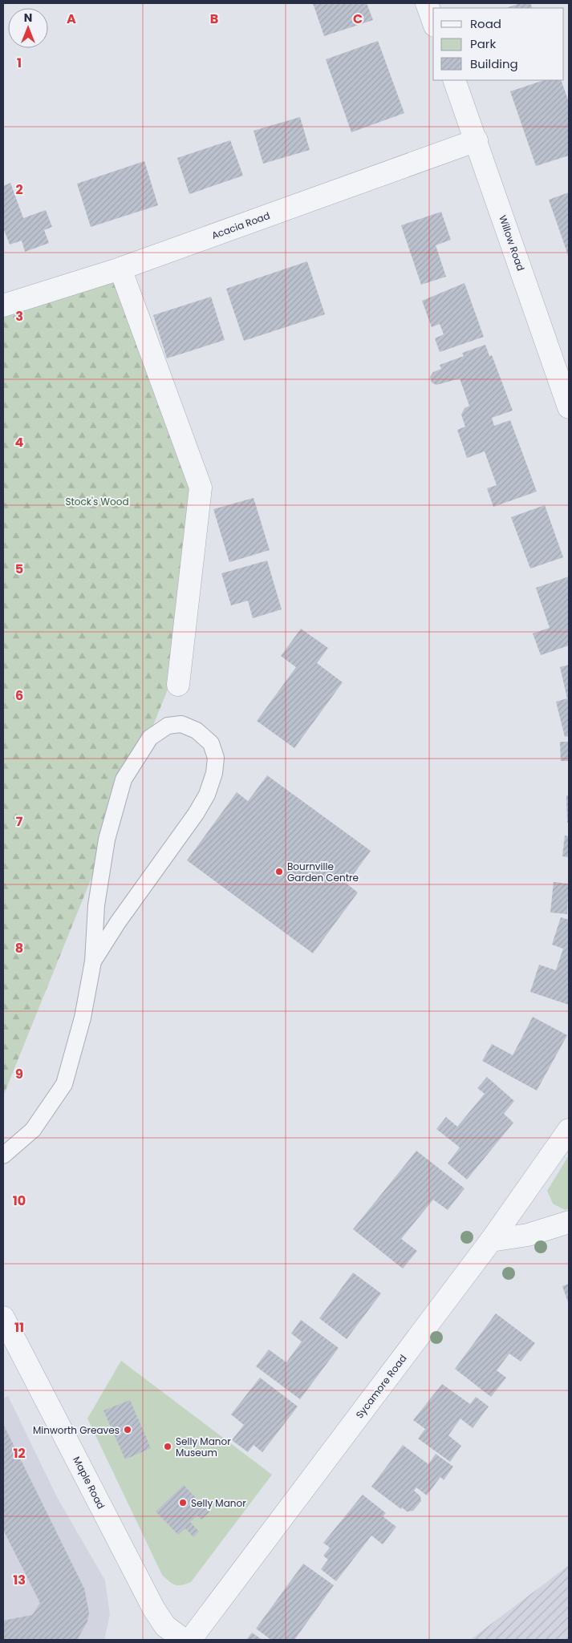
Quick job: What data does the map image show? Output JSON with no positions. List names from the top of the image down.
{
  "streets": {
    "street": [
      "Acacia Road",
      "Willow Road",
      "Sycamore Road",
      "Maple Road"
    ]
  },
  "crossings": [
    ["Acacia Road", "Willow Road"]
  ],
  "parks": ["Stock's Wood"],
  "places": [
    "Bournville Garden Centre",
    "Minworth Greaves",
    "Selly Manor Museum",
    "Selly Manor"
  ],
  "legend": ["Road", "Park", "Building"],
  "north": "top",
  "grid": {
    "columns": ["A", "B", "C"],
    "rows": [
      "1",
      "2",
      "3",
      "4",
      "5",
      "6",
      "7",
      "8",
      "9",
      "10",
      "11",
      "12",
      "13"
    ]
  }
}
